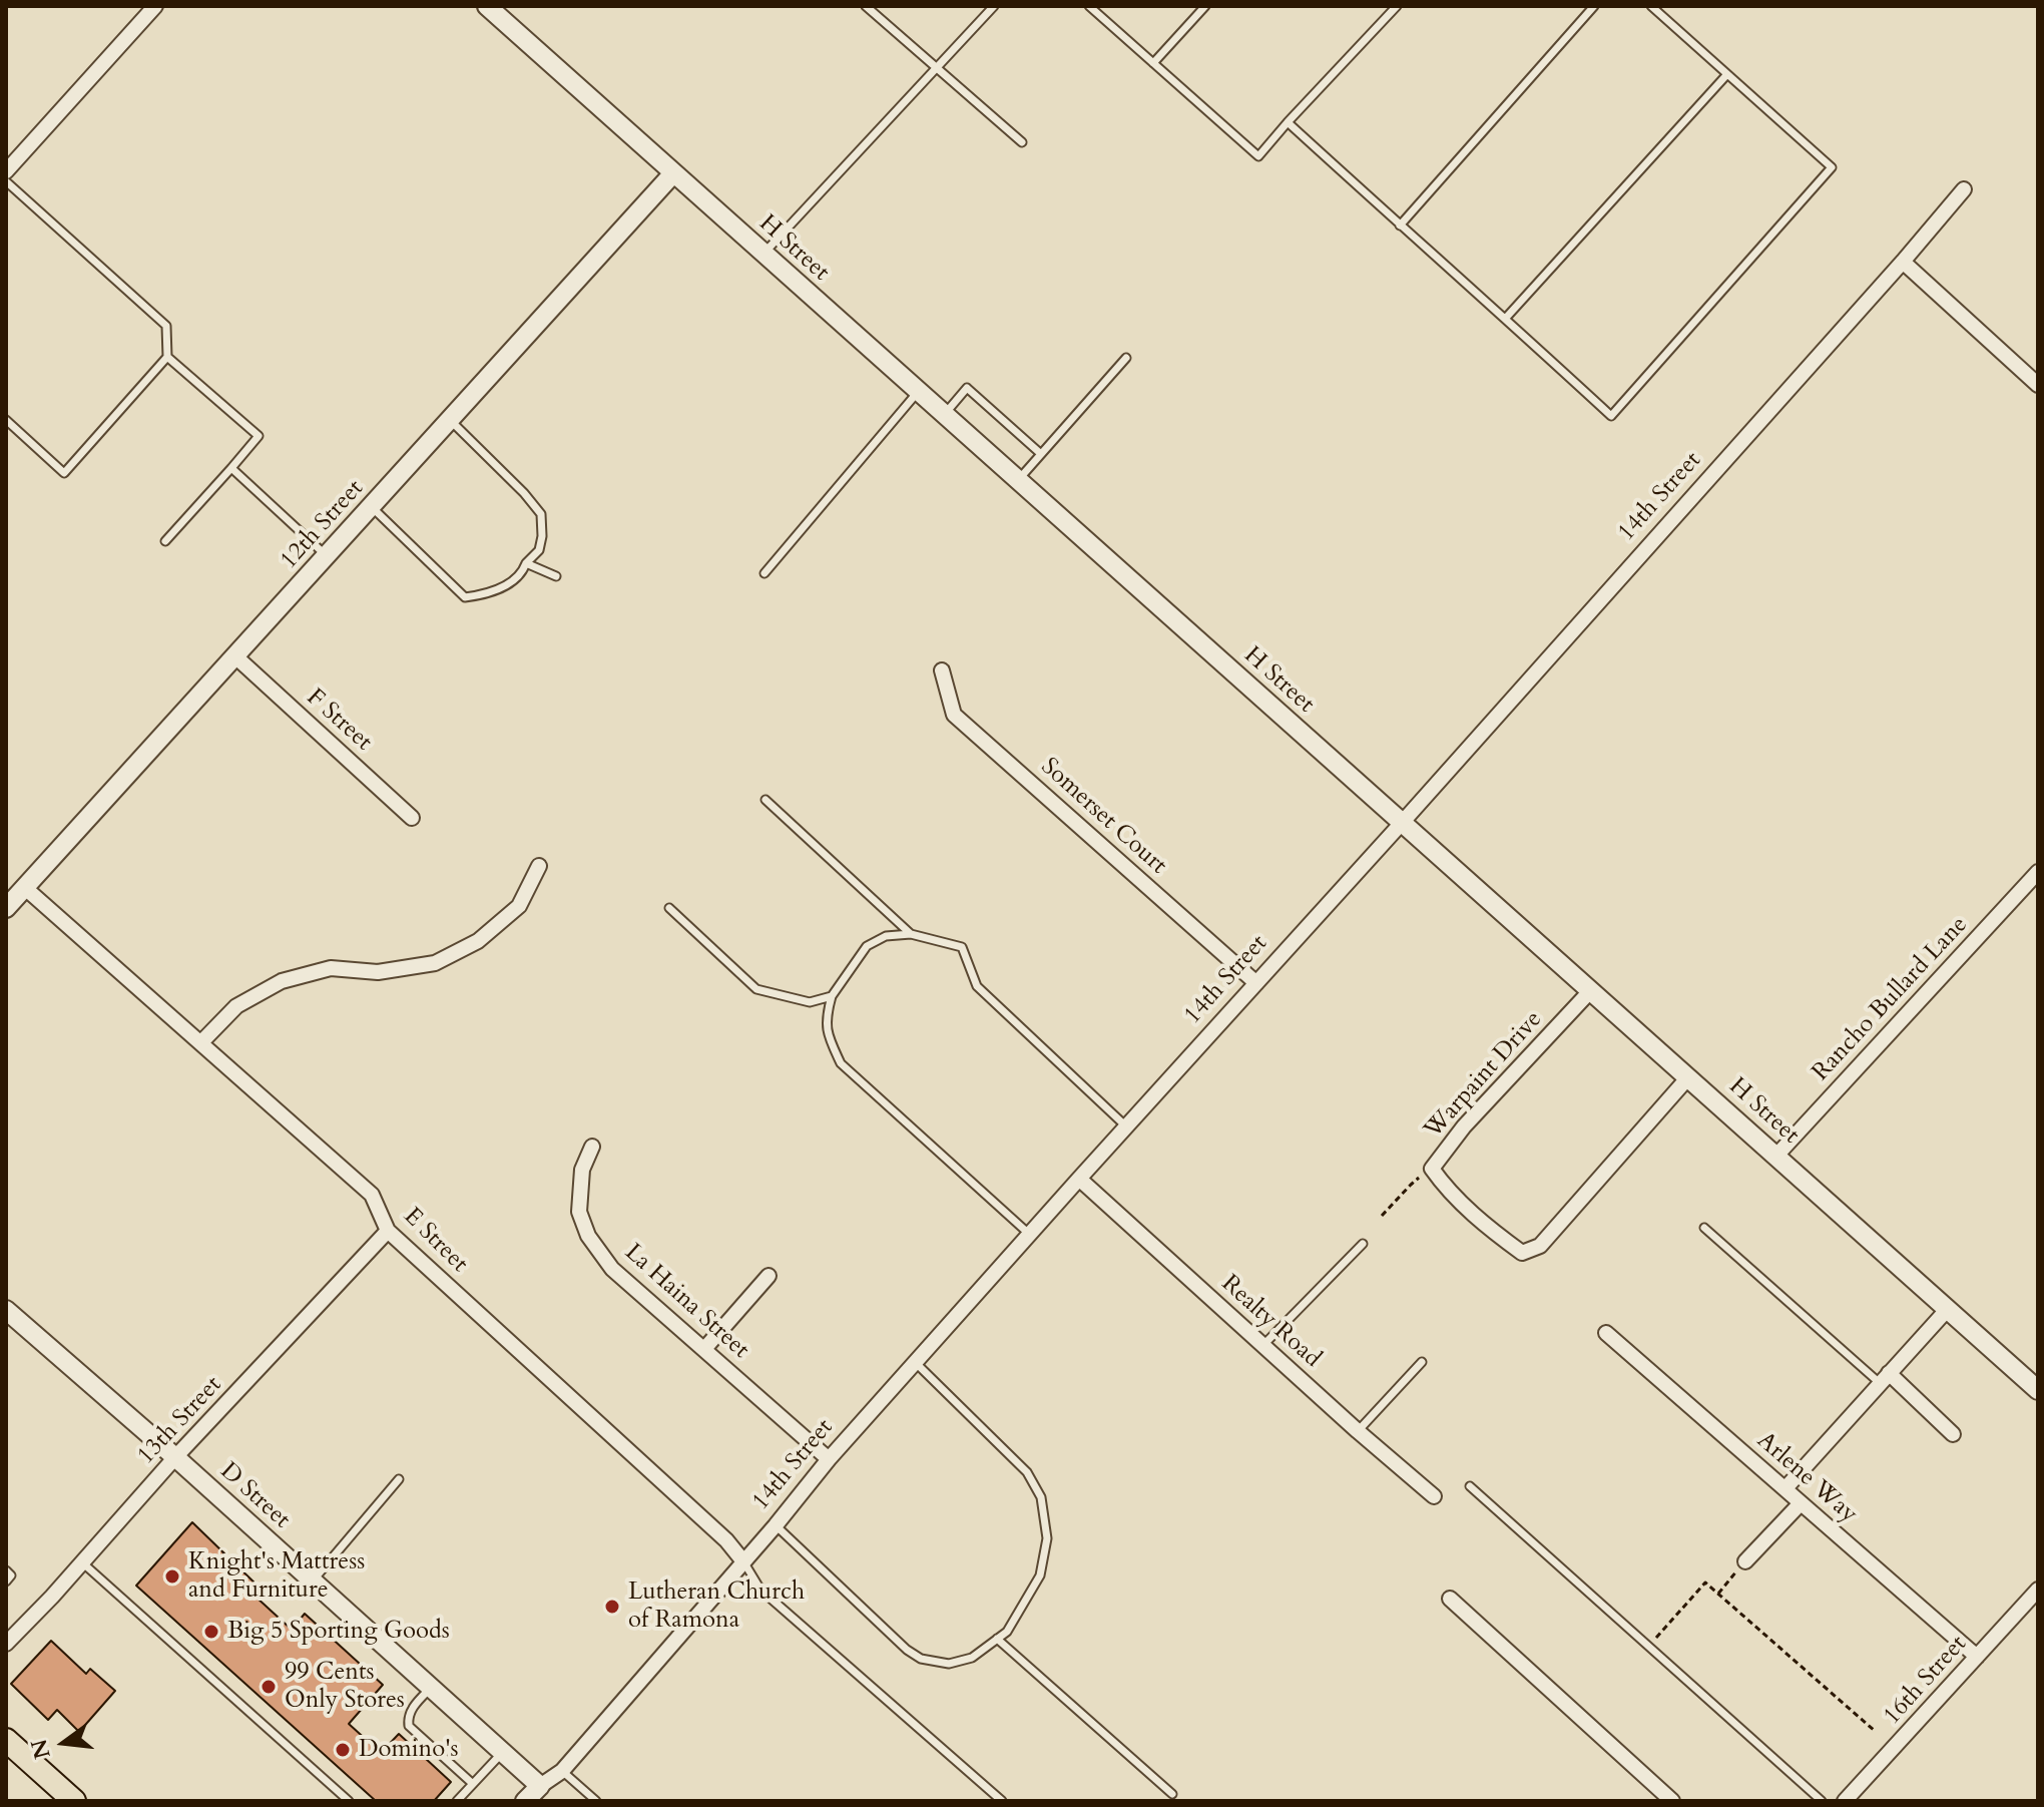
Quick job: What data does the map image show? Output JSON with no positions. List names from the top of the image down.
{
  "streets": {
    "street": [
      "H Street",
      "14th Street",
      "12th Street",
      "F Street",
      "Somerset Court",
      "Rancho Bullard Lane",
      "Warpaint Drive",
      "E Street",
      "La Haina Street",
      "Realty Road",
      "13th Street",
      "Arlene Way",
      "D Street",
      "16th Street"
    ]
  },
  "crossings": [
    ["H Street", "14th Street"],
    ["H Street", "12th Street"],
    ["H Street", "Rancho Bullard Lane"],
    ["H Street", "Warpaint Drive"],
    ["14th Street", "Somerset Court"],
    ["14th Street", "E Street"],
    ["14th Street", "La Haina Street"],
    ["14th Street", "Realty Road"],
    ["14th Street", "D Street"],
    ["12th Street", "F Street"],
    ["12th Street", "E Street"],
    ["E Street", "13th Street"],
    ["13th Street", "D Street"],
    ["Arlene Way", "16th Street"]
  ],
  "places": [
    "Knight's Mattress and Furniture",
    "Lutheran Church of Ramona",
    "Big 5 Sporting Goods",
    "99 Cents Only Stores",
    "Domino's"
  ],
  "north": "left"
}
